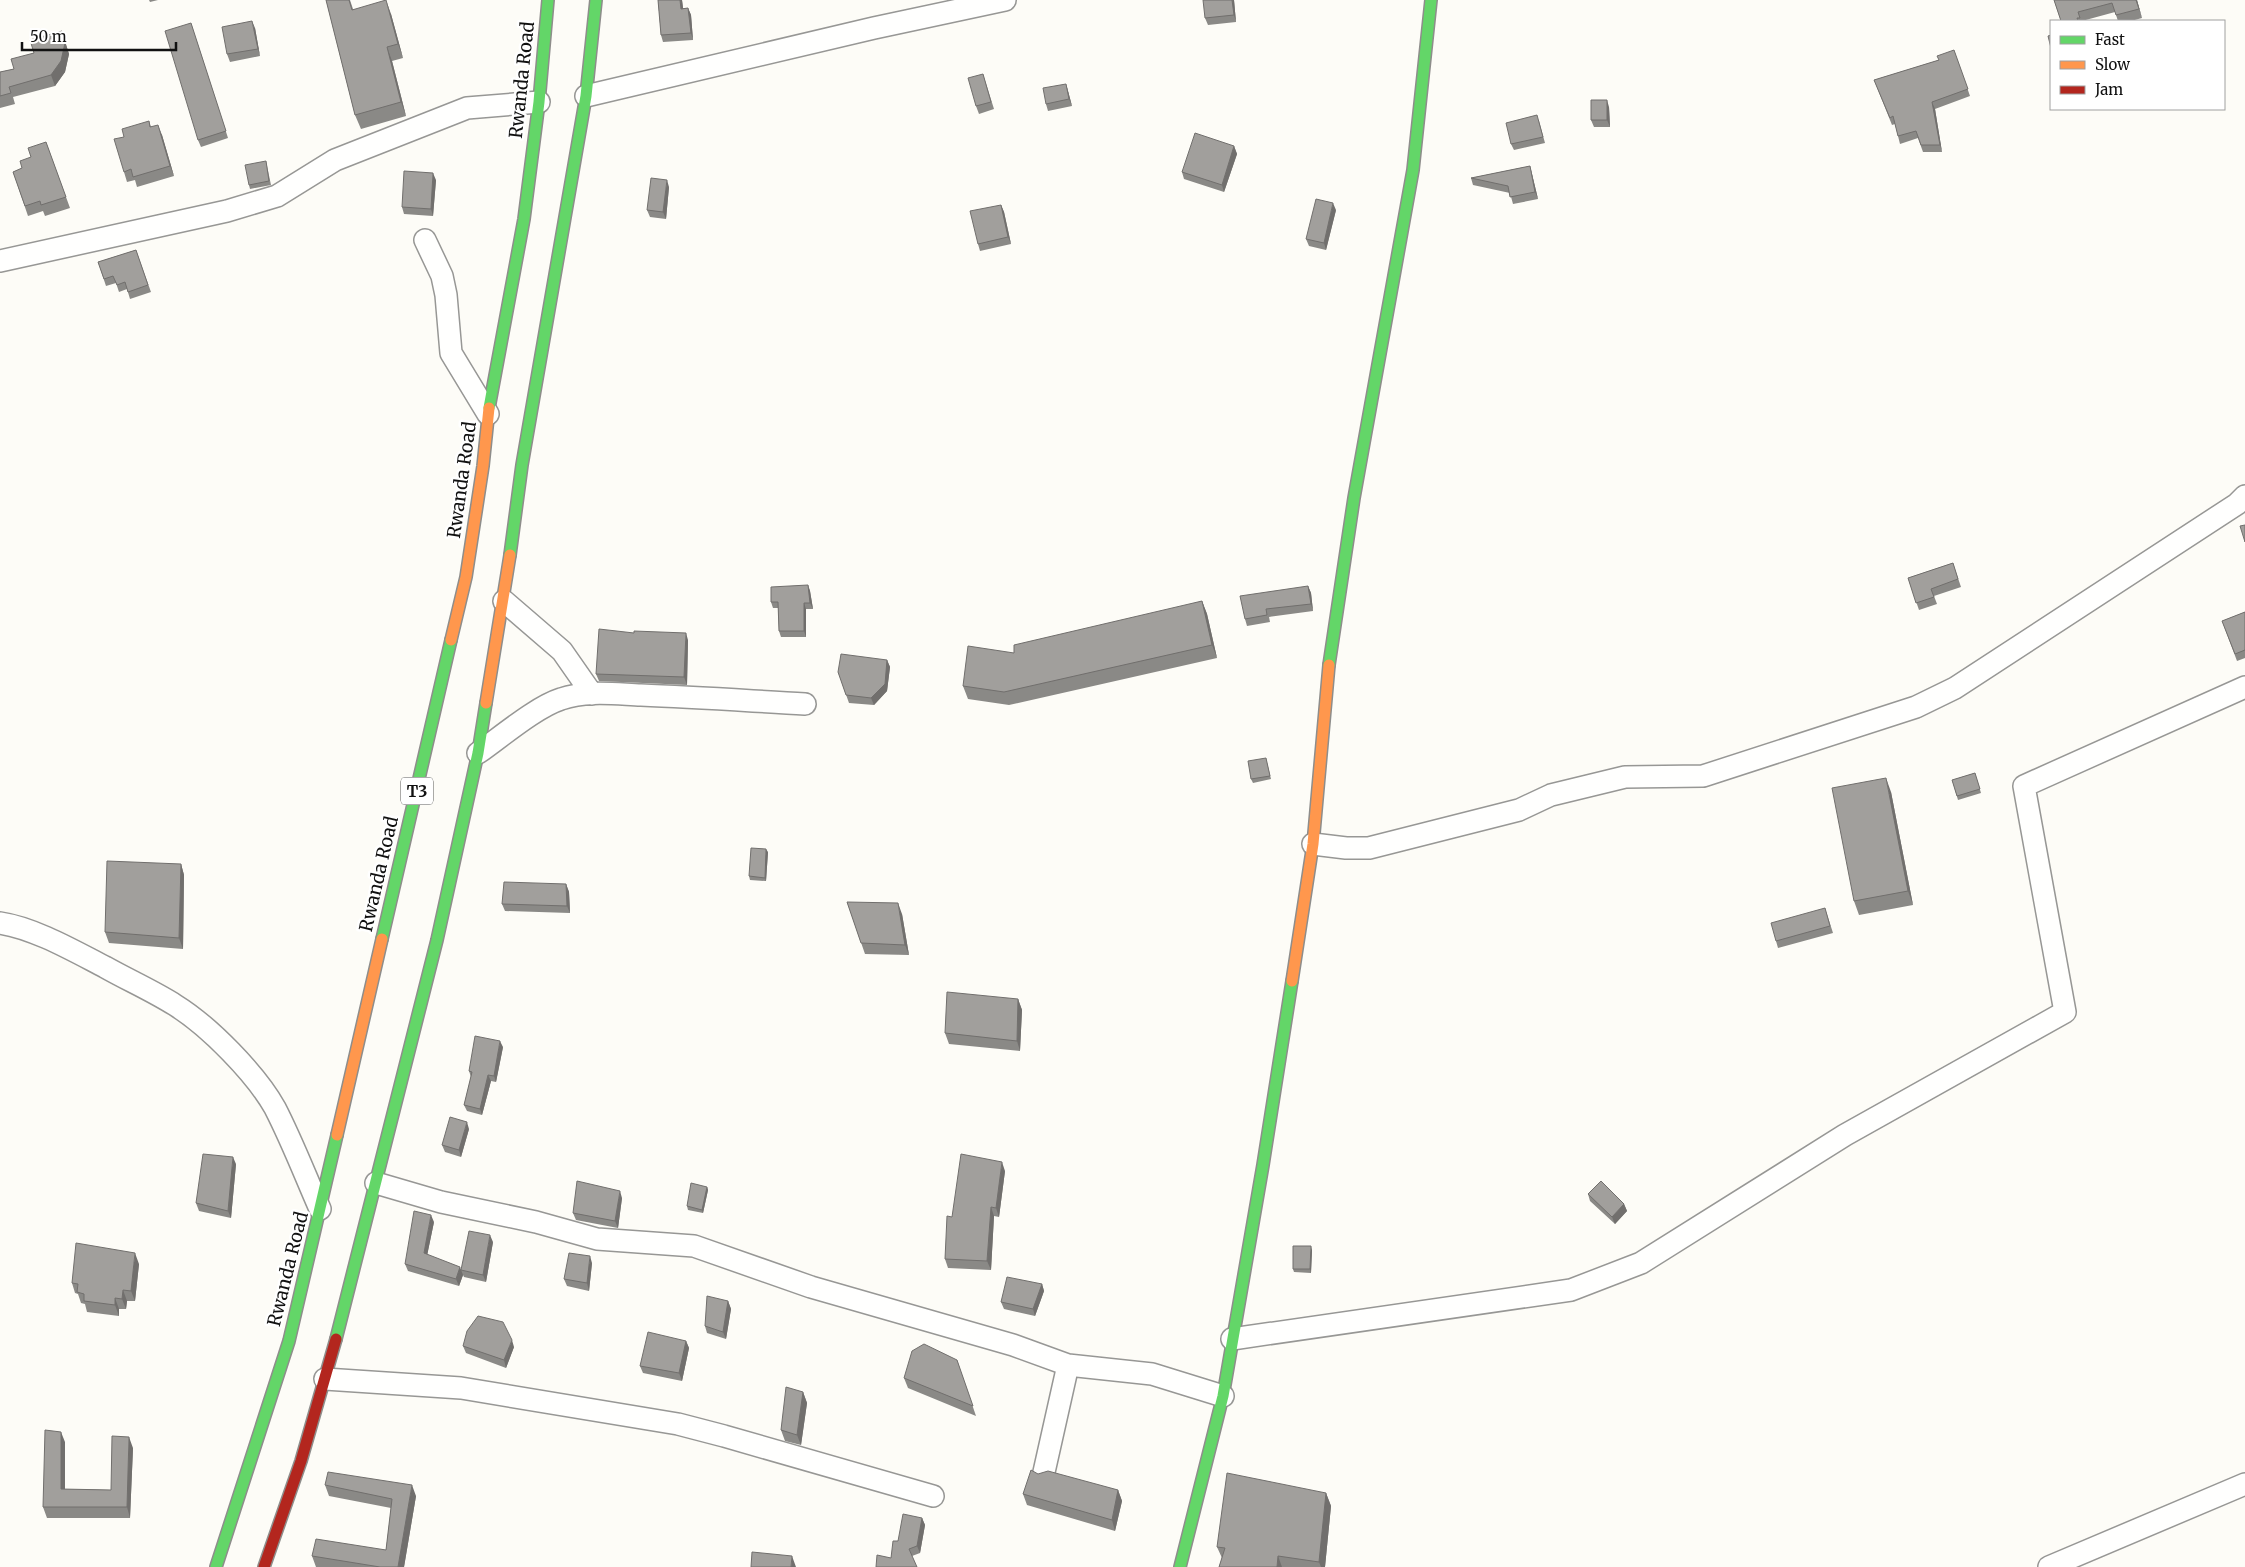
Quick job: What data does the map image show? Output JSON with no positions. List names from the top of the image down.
{
  "streets": {
    "main road": ["Rwanda Road", "T3"]
  },
  "legend": ["Fast", "Slow", "Jam"],
  "scale_bar": "50 m"
}
